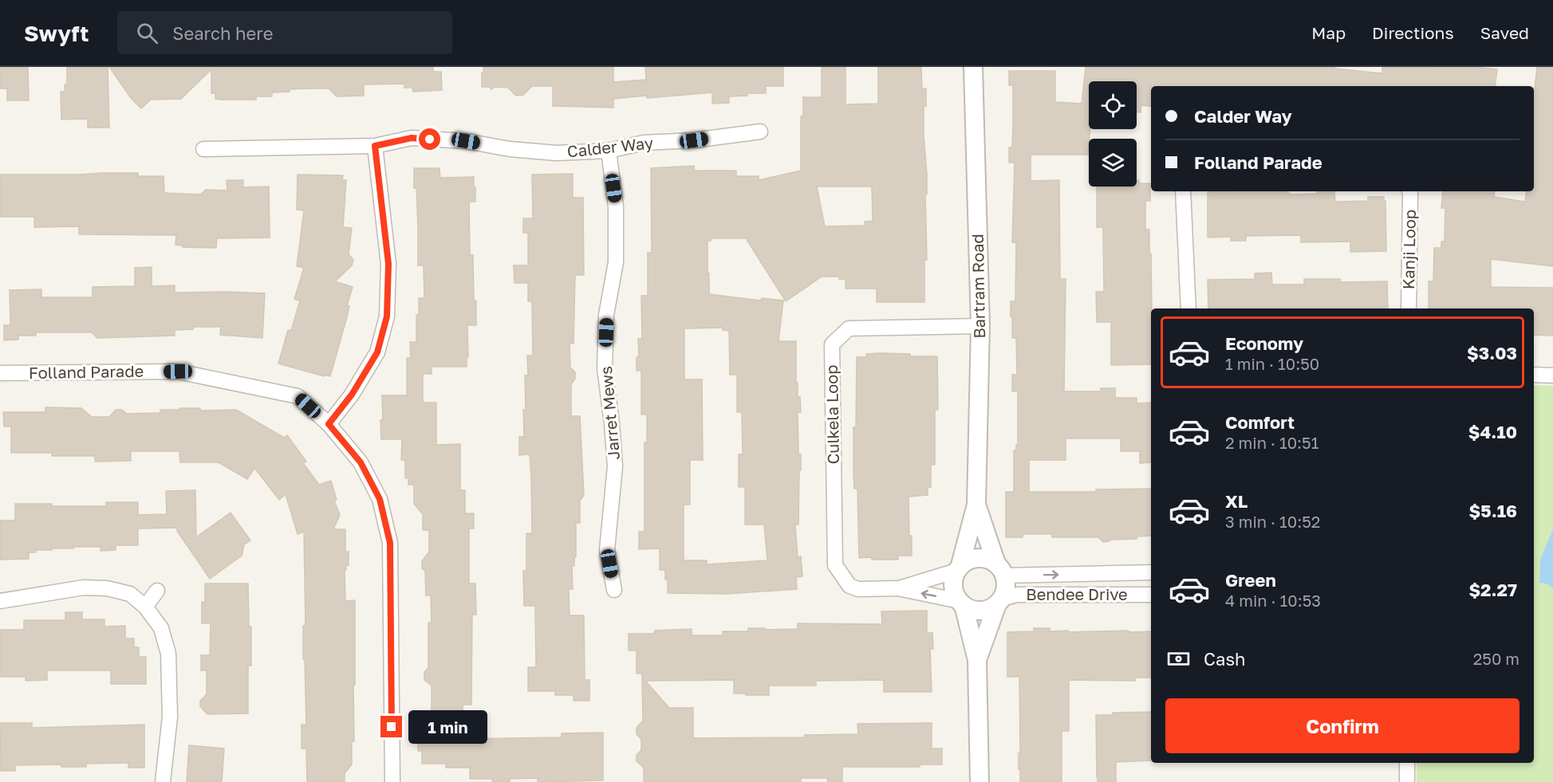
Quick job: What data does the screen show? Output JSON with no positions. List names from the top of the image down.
{
  "streets": {
    "street": [
      "Calder Way",
      "Kanji Loop",
      "Bartram Road",
      "Folland Parade",
      "Jarret Mews",
      "Culkela Loop",
      "Bendee Drive"
    ]
  },
  "crossings": [
    ["Calder Way", "Jarret Mews"],
    ["Bartram Road", "Culkela Loop"],
    ["Bartram Road", "Bendee Drive"],
    ["Culkela Loop", "Bendee Drive"]
  ],
  "page": {
    "header": "Swyft",
    "search": "Search here",
    "nav": ["Map", "Directions", "Saved"],
    "banner": ["Calder Way", "Folland Parade"],
    "list": [
      {
        "name": "Economy",
        "note": "1 min · 10:50",
        "value": "$3.03"
      },
      {
        "name": "Comfort",
        "note": "2 min · 10:51",
        "value": "$4.10"
      },
      {
        "name": "XL",
        "note": "3 min · 10:52",
        "value": "$5.16"
      },
      {
        "name": "Green",
        "note": "4 min · 10:53",
        "value": "$2.27"
      }
    ],
    "pay": ["Cash", "250 m"],
    "buttons": "Confirm",
    "bubble": "1 min"
  }
}
